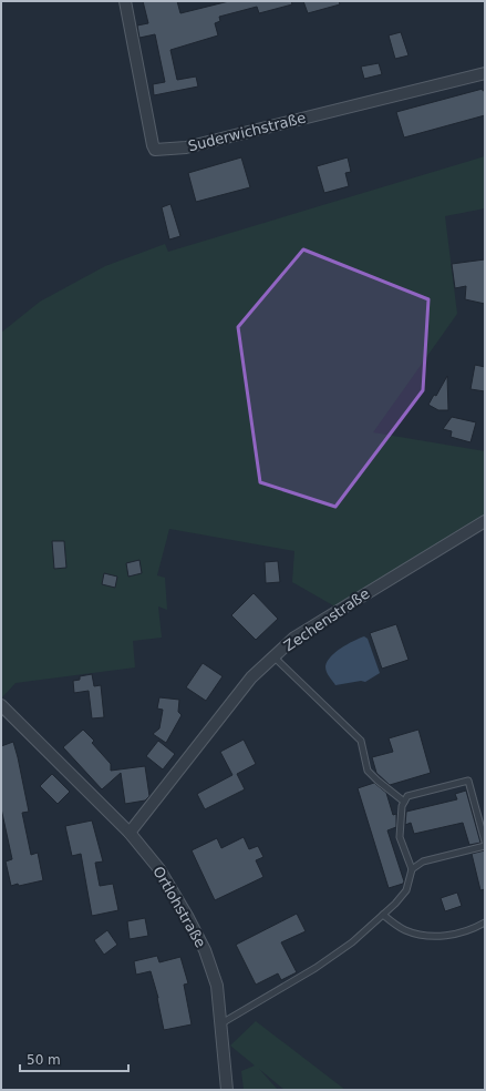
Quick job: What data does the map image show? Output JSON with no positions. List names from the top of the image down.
{
  "streets": {
    "street": ["Suderwichstraße", "Zechenstraße", "Ortlohstraße"]
  },
  "crossings": [
    ["Zechenstraße", "Ortlohstraße"]
  ],
  "scale_bar": "50 m"
}
